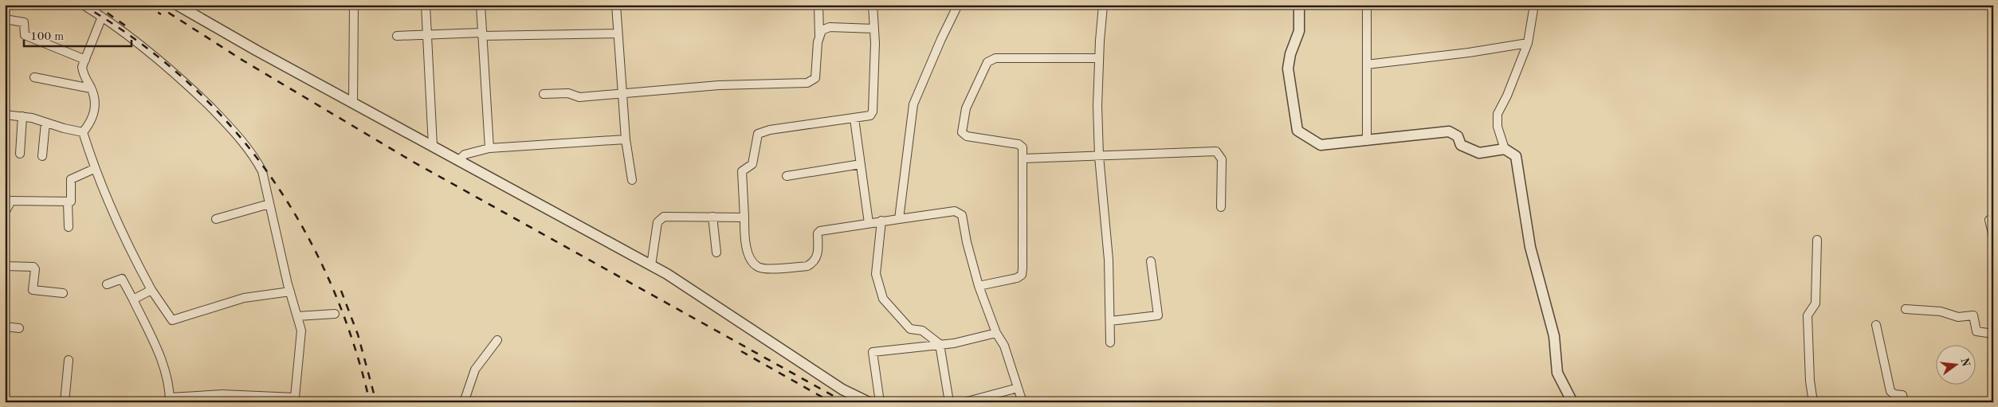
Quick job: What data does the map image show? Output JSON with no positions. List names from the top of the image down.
{
  "scale_bar": "100 m",
  "north": "right"
}
